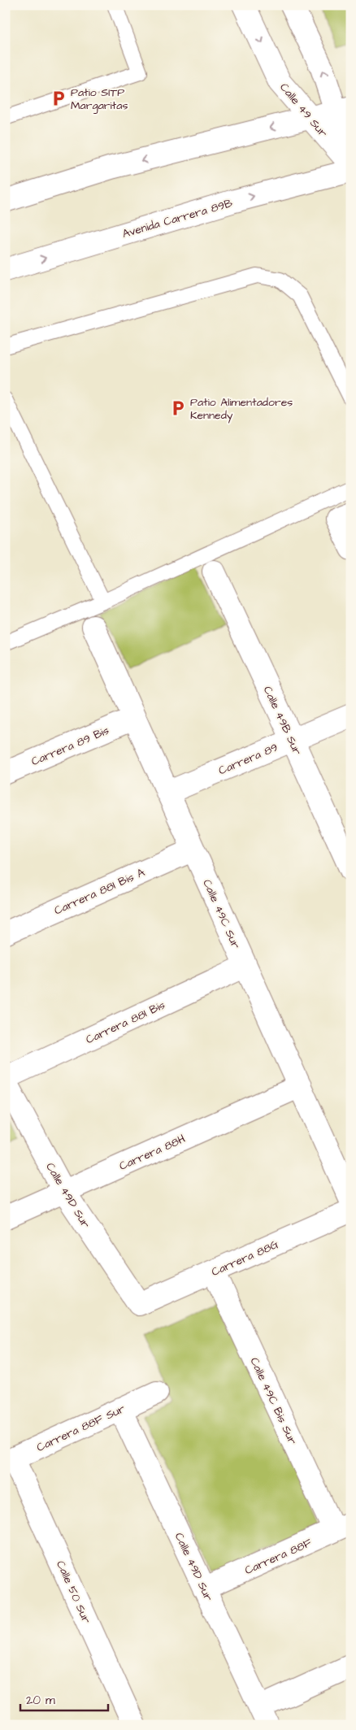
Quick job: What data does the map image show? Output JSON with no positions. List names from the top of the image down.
{
  "streets": {
    "street": [
      "Calle 49 Sur",
      "Avenida Carrera 89B",
      "Calle 49B Sur",
      "Carrera 89 Bis",
      "Carrera 89",
      "Carrera 88I Bis A",
      "Calle 49C Sur",
      "Carrera 88I Bis",
      "Carrera 88H",
      "Calle 49D Sur",
      "Carrera 88G",
      "Calle 49C Bis Sur",
      "Carrera 88F Sur",
      "Carrera 88F",
      "Calle 50 Sur"
    ]
  },
  "crossings": [
    ["Calle 49B Sur", "Carrera 89"],
    ["Carrera 89 Bis", "Calle 49C Sur"],
    ["Carrera 89", "Calle 49C Sur"],
    ["Carrera 88I Bis A", "Calle 49C Sur"],
    ["Calle 49C Sur", "Carrera 88I Bis"],
    ["Calle 49C Sur", "Carrera 88H"],
    ["Carrera 88I Bis", "Calle 49D Sur"],
    ["Carrera 88H", "Calle 49D Sur"],
    ["Calle 49D Sur", "Carrera 88G"],
    ["Calle 49D Sur", "Carrera 88F Sur"],
    ["Calle 49D Sur", "Carrera 88F"],
    ["Carrera 88G", "Calle 49C Bis Sur"],
    ["Calle 49C Bis Sur", "Carrera 88F"],
    ["Carrera 88F Sur", "Calle 50 Sur"]
  ],
  "places": {
    "parking": ["Patio SITP Margaritas", "Patio Alimentadores Kennedy"]
  },
  "scale_bar": "20 m"
}
